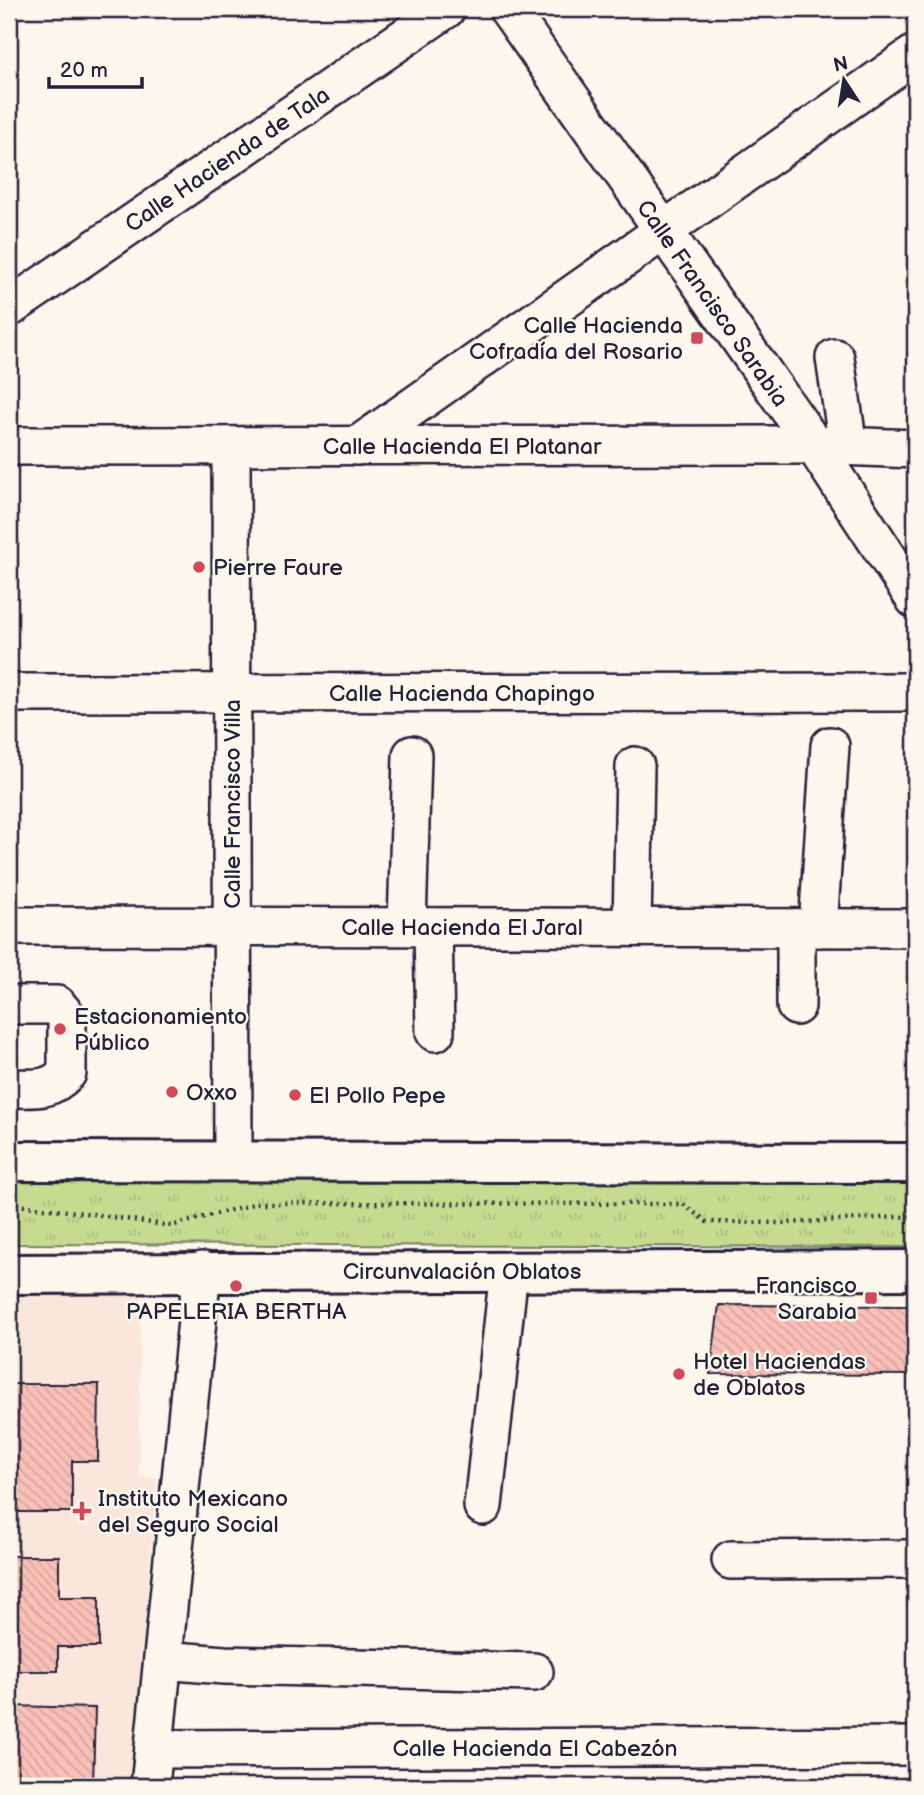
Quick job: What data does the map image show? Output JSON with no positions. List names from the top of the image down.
{
  "streets": {
    "main road": ["Circunvalación Oblatos"],
    "street": [
      "Calle Hacienda de Tala",
      "Calle Francisco Sarabia",
      "Calle Hacienda El Platanar",
      "Calle Hacienda Chapingo",
      "Calle Francisco Villa",
      "Calle Hacienda El Jaral",
      "Calle Hacienda El Cabezón"
    ]
  },
  "crossings": [
    ["Calle Francisco Sarabia", "Calle Hacienda El Platanar"],
    ["Calle Hacienda El Platanar", "Calle Francisco Villa"],
    ["Calle Hacienda Chapingo", "Calle Francisco Villa"],
    ["Calle Francisco Villa", "Calle Hacienda El Jaral"]
  ],
  "places": {
    "transit": ["Calle Hacienda Cofradía del Rosario", "Francisco Sarabia"],
    "other": [
      "Pierre Faure",
      "Estacionamiento Público",
      "Oxxo",
      "El Pollo Pepe",
      "PAPELERIA BERTHA",
      "Hotel Haciendas de Oblatos"
    ],
    "health": ["Instituto Mexicano del Seguro Social"]
  },
  "scale_bar": "20 m",
  "north": "top"
}
